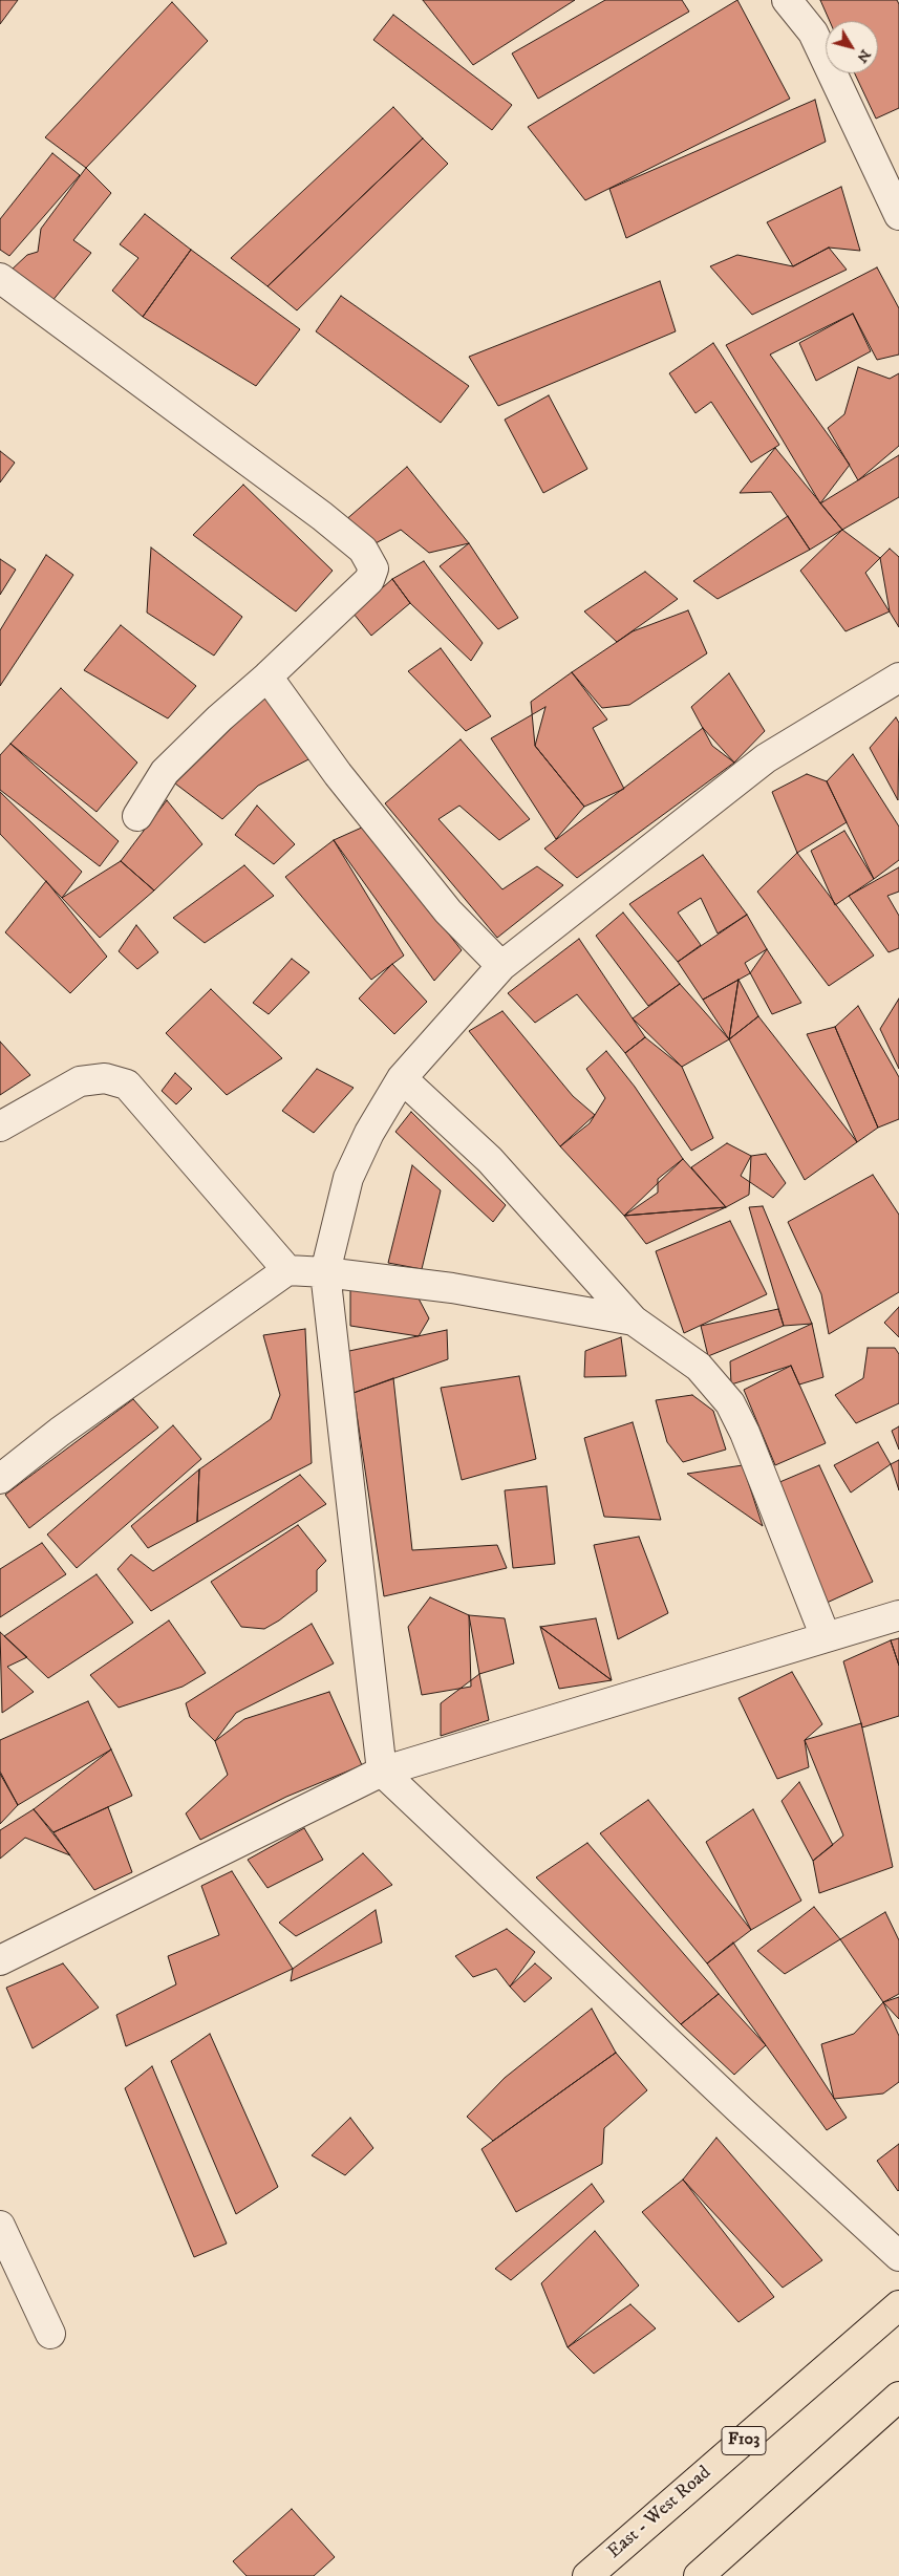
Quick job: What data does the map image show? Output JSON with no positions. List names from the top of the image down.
{
  "streets": {
    "main road": ["F103", "East - West Road"]
  },
  "north": "bottom right"
}
